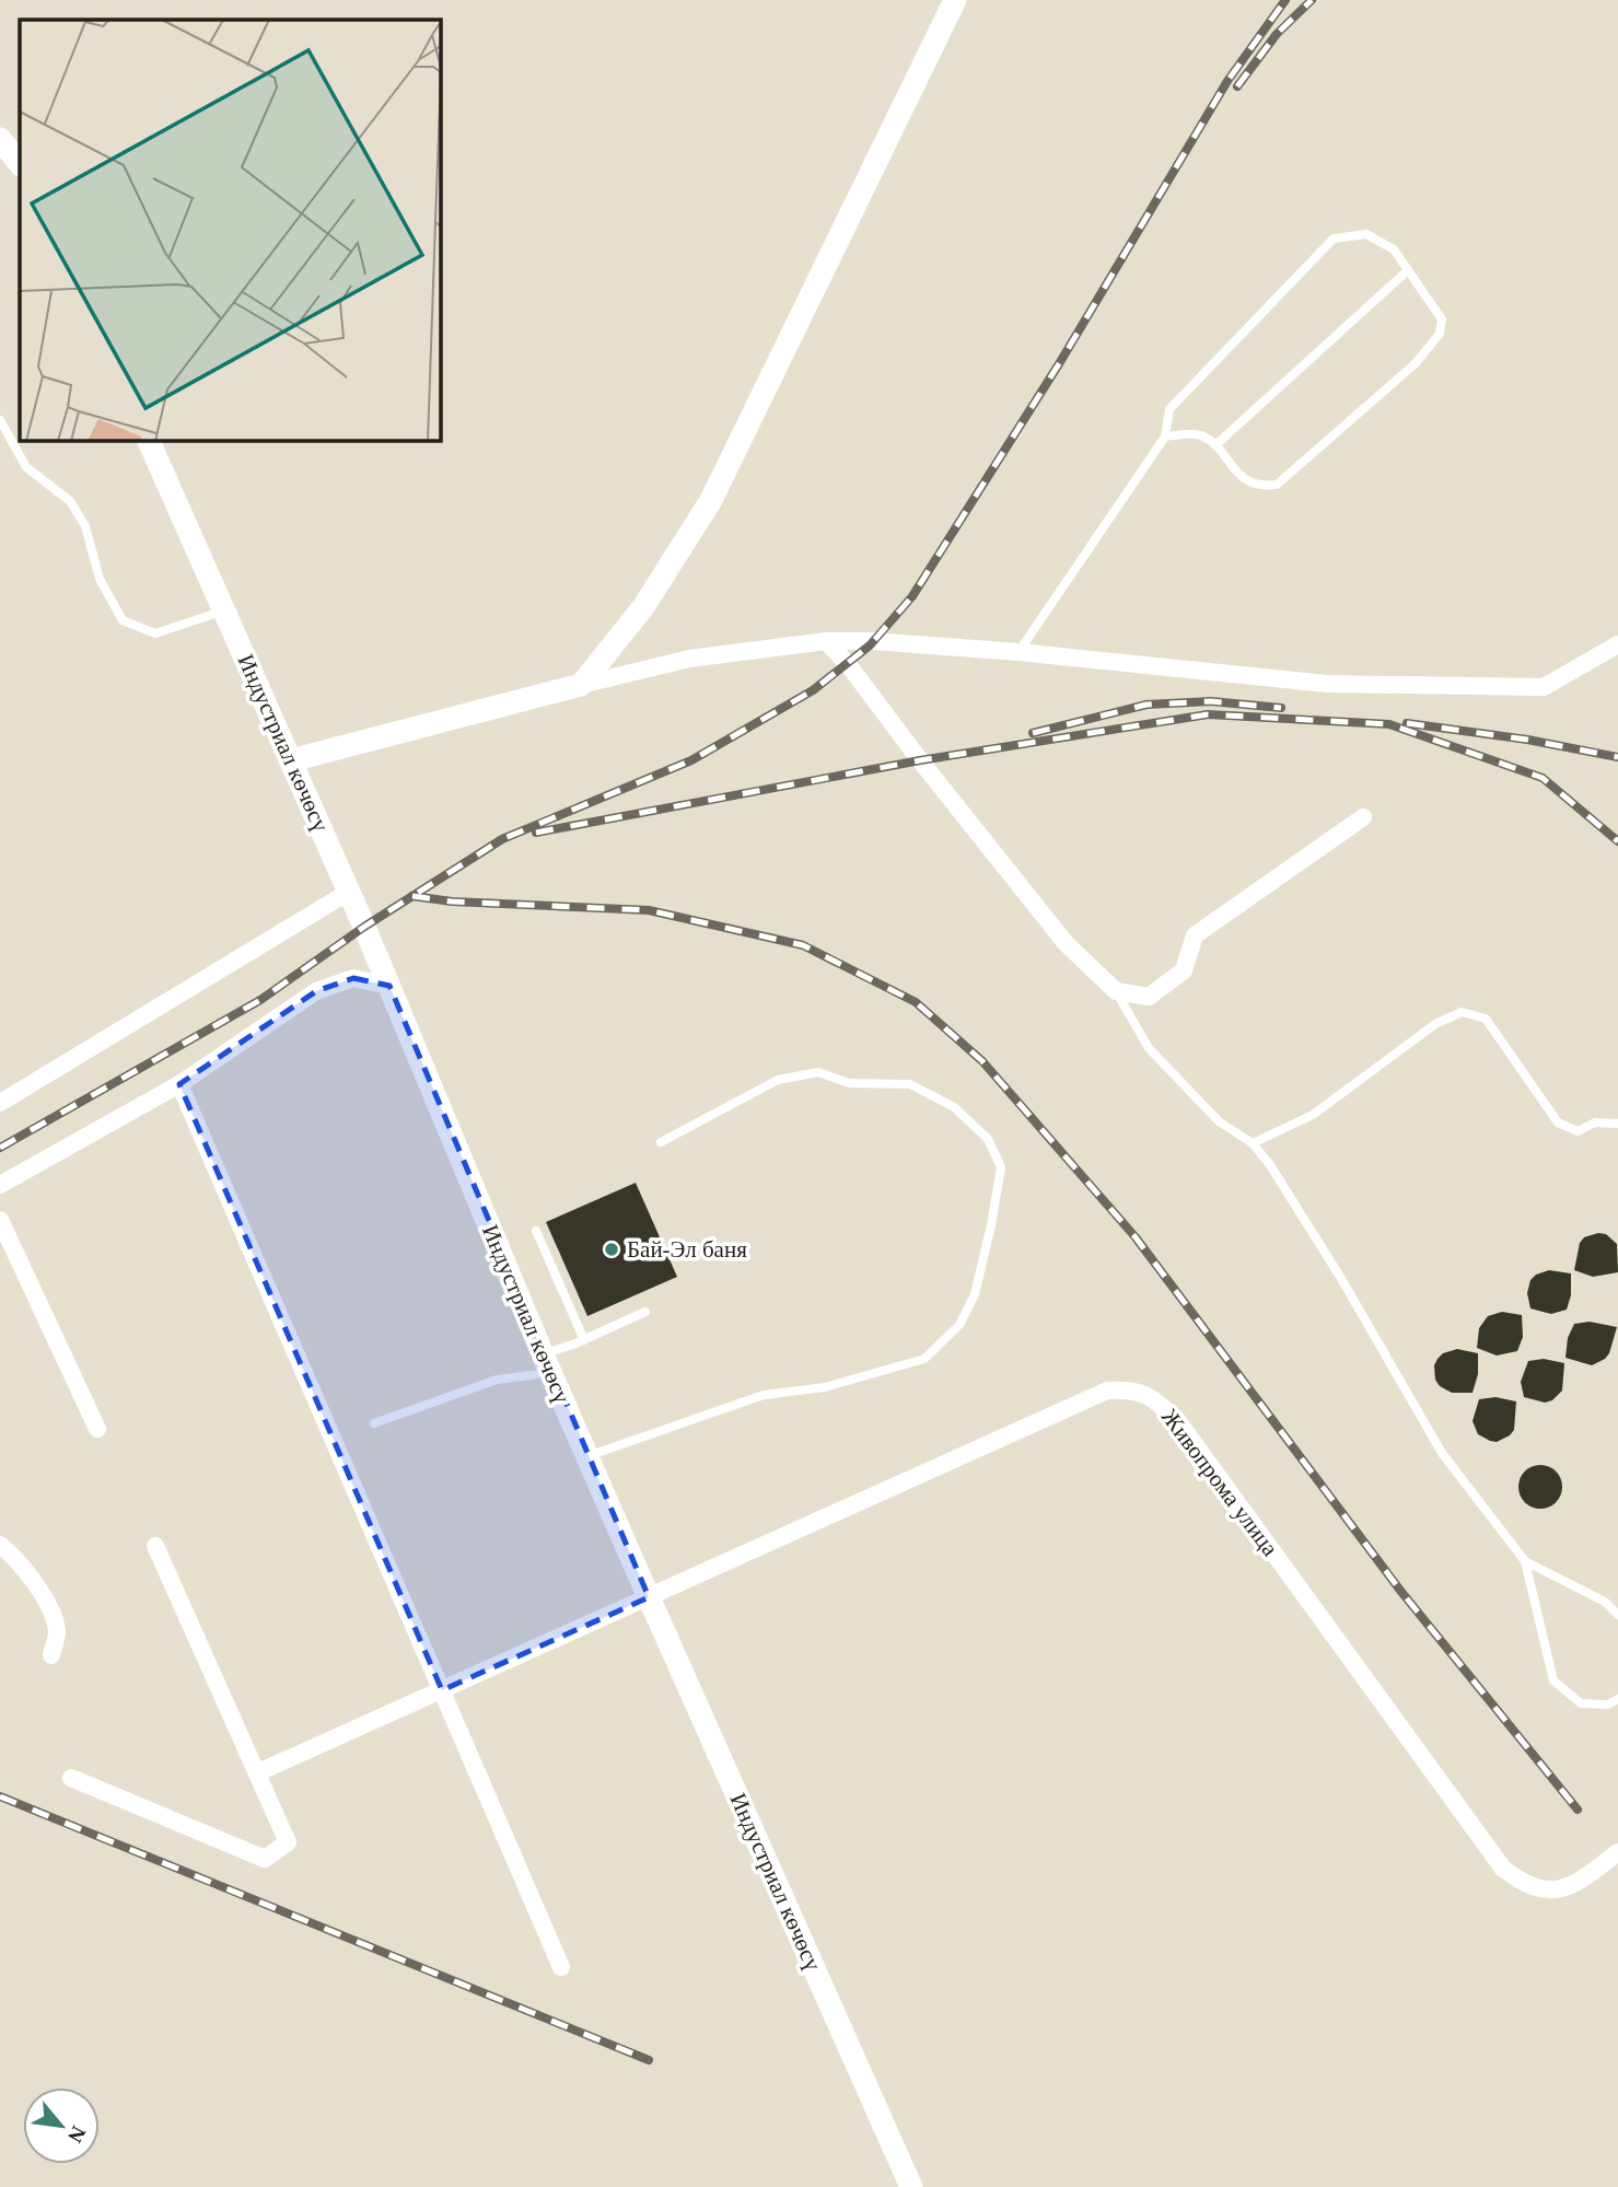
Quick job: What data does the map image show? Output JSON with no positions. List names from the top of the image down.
{
  "streets": {
    "main road": ["Индустриал көчөсү"],
    "street": ["Живопрома улица"]
  },
  "crossings": [
    ["Индустриал көчөсү", "Живопрома улица"]
  ],
  "places": ["Бай-Эл баня"],
  "north": "bottom right"
}
